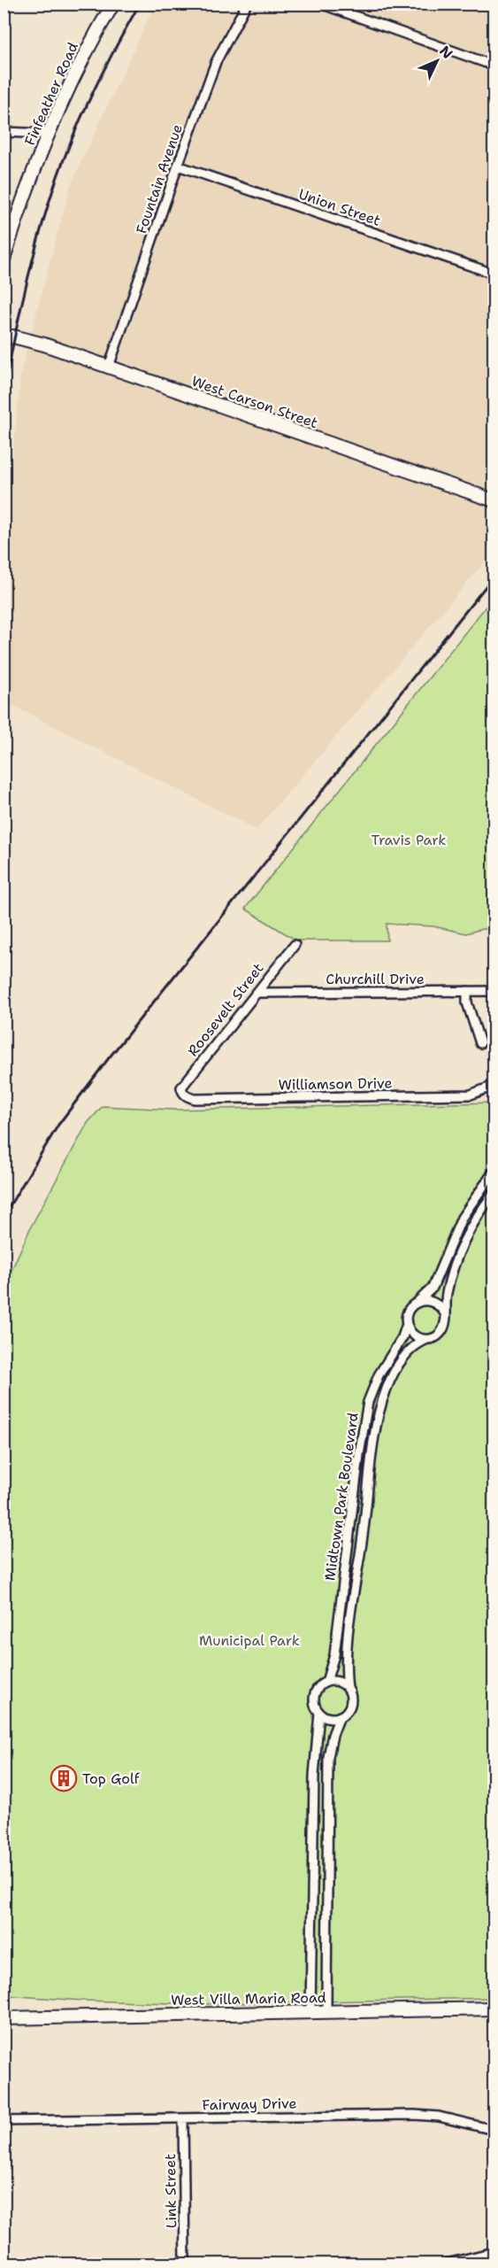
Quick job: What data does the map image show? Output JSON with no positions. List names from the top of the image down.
{
  "streets": {
    "street": [
      "Finfeather Road",
      "Fountain Avenue",
      "Union Street",
      "West Carson Street",
      "Churchill Drive",
      "Roosevelt Street",
      "Williamson Drive",
      "Midtown Park Boulevard",
      "West Villa Maria Road",
      "Fairway Drive",
      "Link Street"
    ]
  },
  "crossings": [
    ["Fountain Avenue", "Union Street"],
    ["Fountain Avenue", "West Carson Street"],
    ["Churchill Drive", "Roosevelt Street"],
    ["Roosevelt Street", "Williamson Drive"],
    ["Fairway Drive", "Link Street"]
  ],
  "parks": ["Travis Park", "Municipal Park"],
  "places": {
    "building": ["Top Golf"]
  },
  "north": "top right"
}
